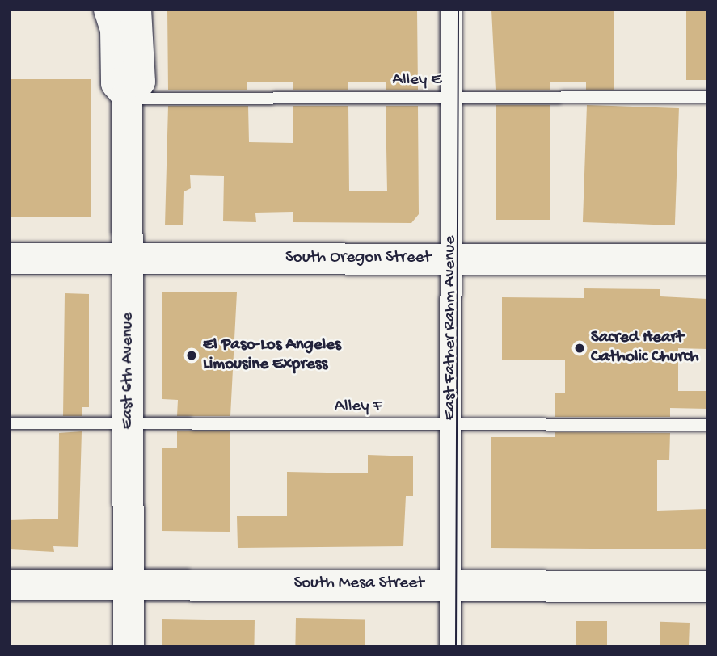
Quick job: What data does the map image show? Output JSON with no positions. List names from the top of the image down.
{
  "streets": {
    "main road": ["South Oregon Street", "East 6th Avenue", "South Mesa Street"],
    "street": ["East Father Rahm Avenue"],
    "lane": ["Alley E", "Alley F"]
  },
  "crossings": [
    ["Alley E", "East Father Rahm Avenue"],
    ["Alley E", "East 6th Avenue"],
    ["South Oregon Street", "East Father Rahm Avenue"],
    ["South Oregon Street", "East 6th Avenue"],
    ["East Father Rahm Avenue", "Alley F"],
    ["East Father Rahm Avenue", "South Mesa Street"],
    ["East 6th Avenue", "Alley F"],
    ["East 6th Avenue", "South Mesa Street"]
  ],
  "places": ["Sacred Heart Catholic Church", "El Paso-Los Angeles Limousine Express"]
}
